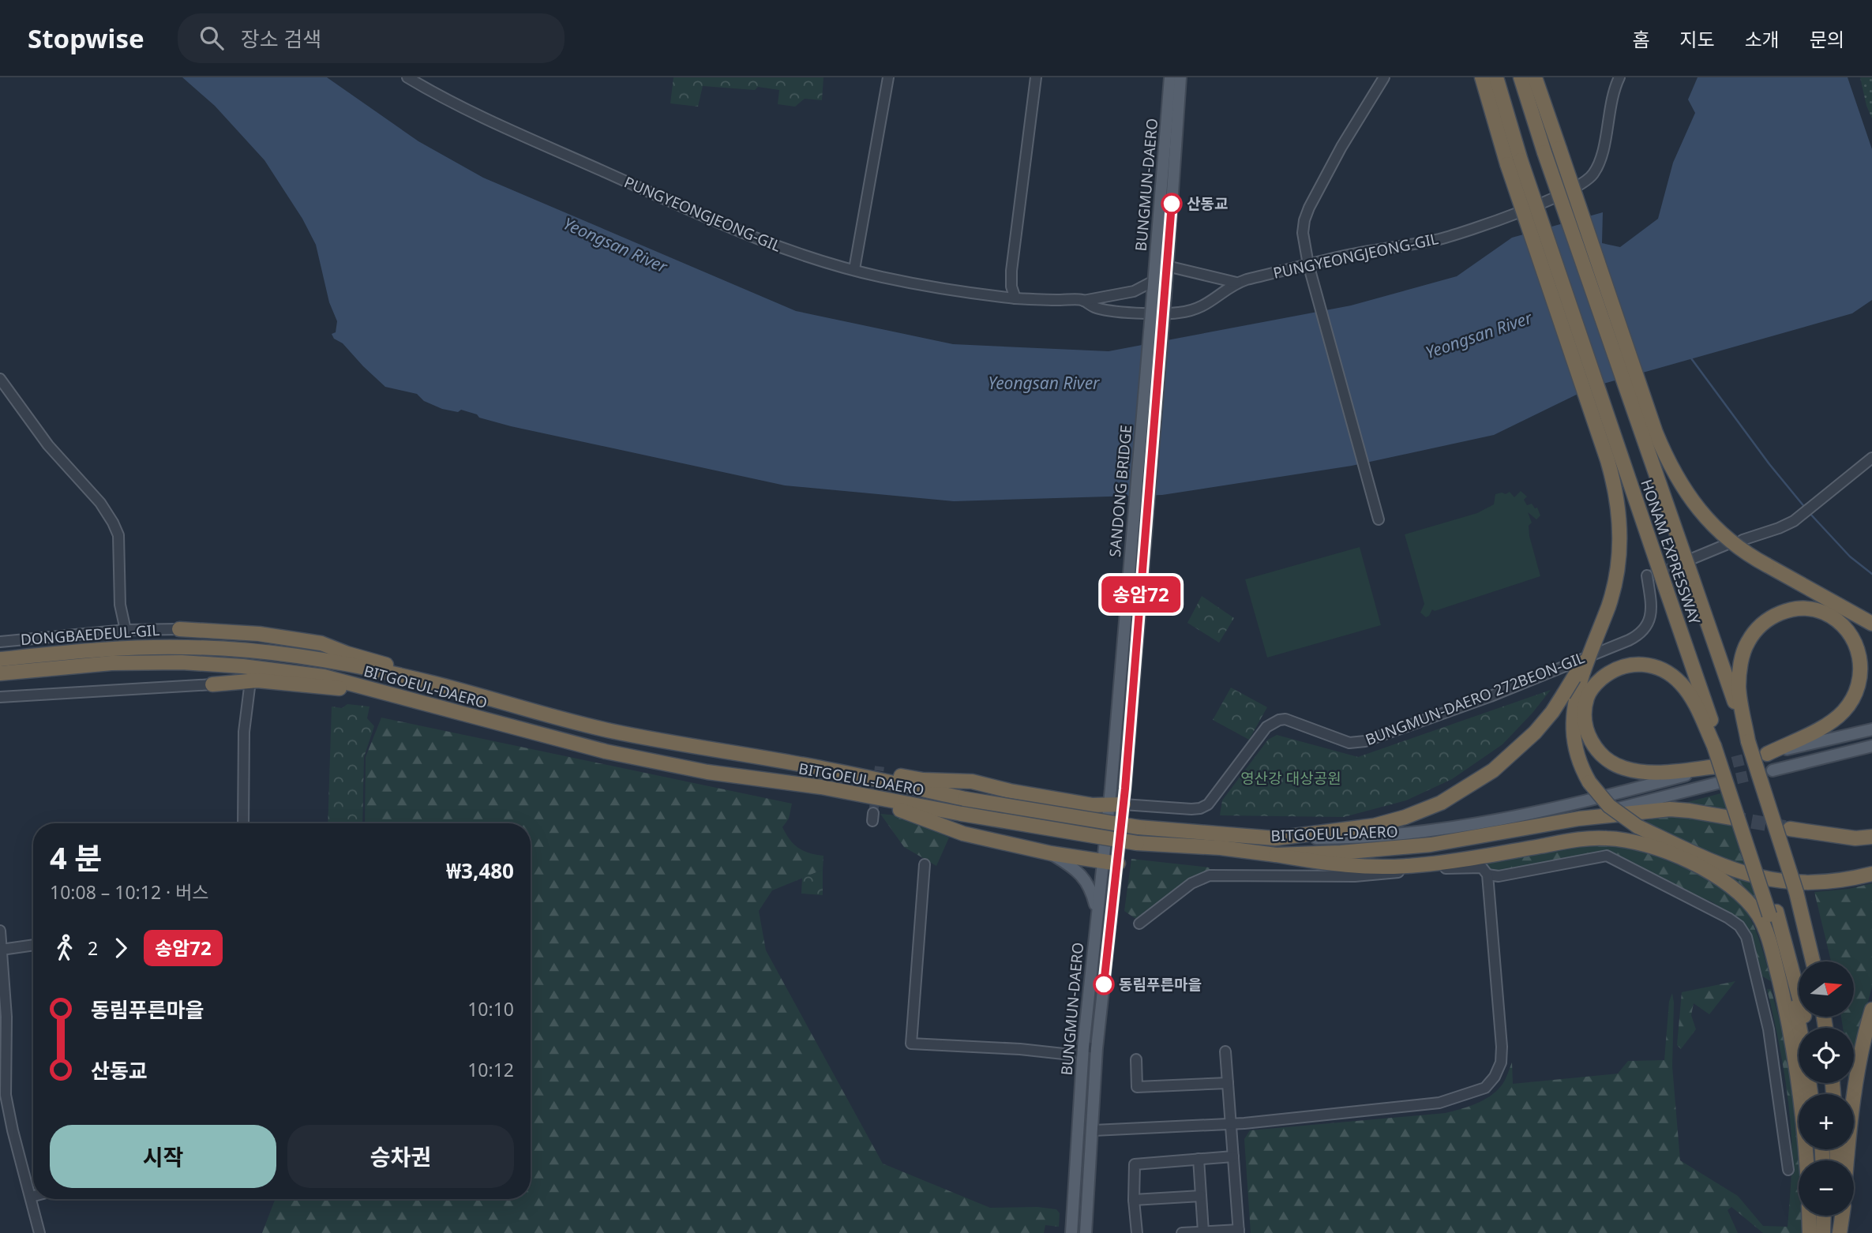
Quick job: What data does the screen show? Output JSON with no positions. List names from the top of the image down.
{
  "streets": {
    "highway": ["HONAM EXPRESSWAY", "BITGOEUL-DAERO"],
    "main road": ["BUNGMUN-DAERO", "SANDONG BRIDGE"],
    "street": ["PUNGYEONGJEONG-GIL", "DONGBAEDEUL-GIL", "BUNGMUN-DAERO 272BEON-GIL"]
  },
  "crossings": [
    ["BUNGMUN-DAERO", "SANDONG BRIDGE"],
    ["BUNGMUN-DAERO", "BUNGMUN-DAERO 272BEON-GIL"]
  ],
  "water": ["Yeongsan River"],
  "parks": ["영산강 대상공원"],
  "places": ["산동교", "동림푸른마을"],
  "lines": ["bus line 송암72"],
  "north": "right",
  "page": {
    "header": "Stopwise",
    "search": "장소 검색",
    "nav": [
      "홈",
      "지도",
      "소개",
      "문의"
    ],
    "on_map": "송암72",
    "heading": ["4 분", "10:08 – 10:12 · 버스", "₩3,480"],
    "legs": ["2", "송암72"],
    "map_buttons": ["+", "−"],
    "list": [
      {
        "name": "동림푸른마을",
        "value": "10:10"
      },
      {
        "name": "산동교",
        "value": "10:12"
      }
    ],
    "buttons": ["시작", "승차권"]
  }
}
